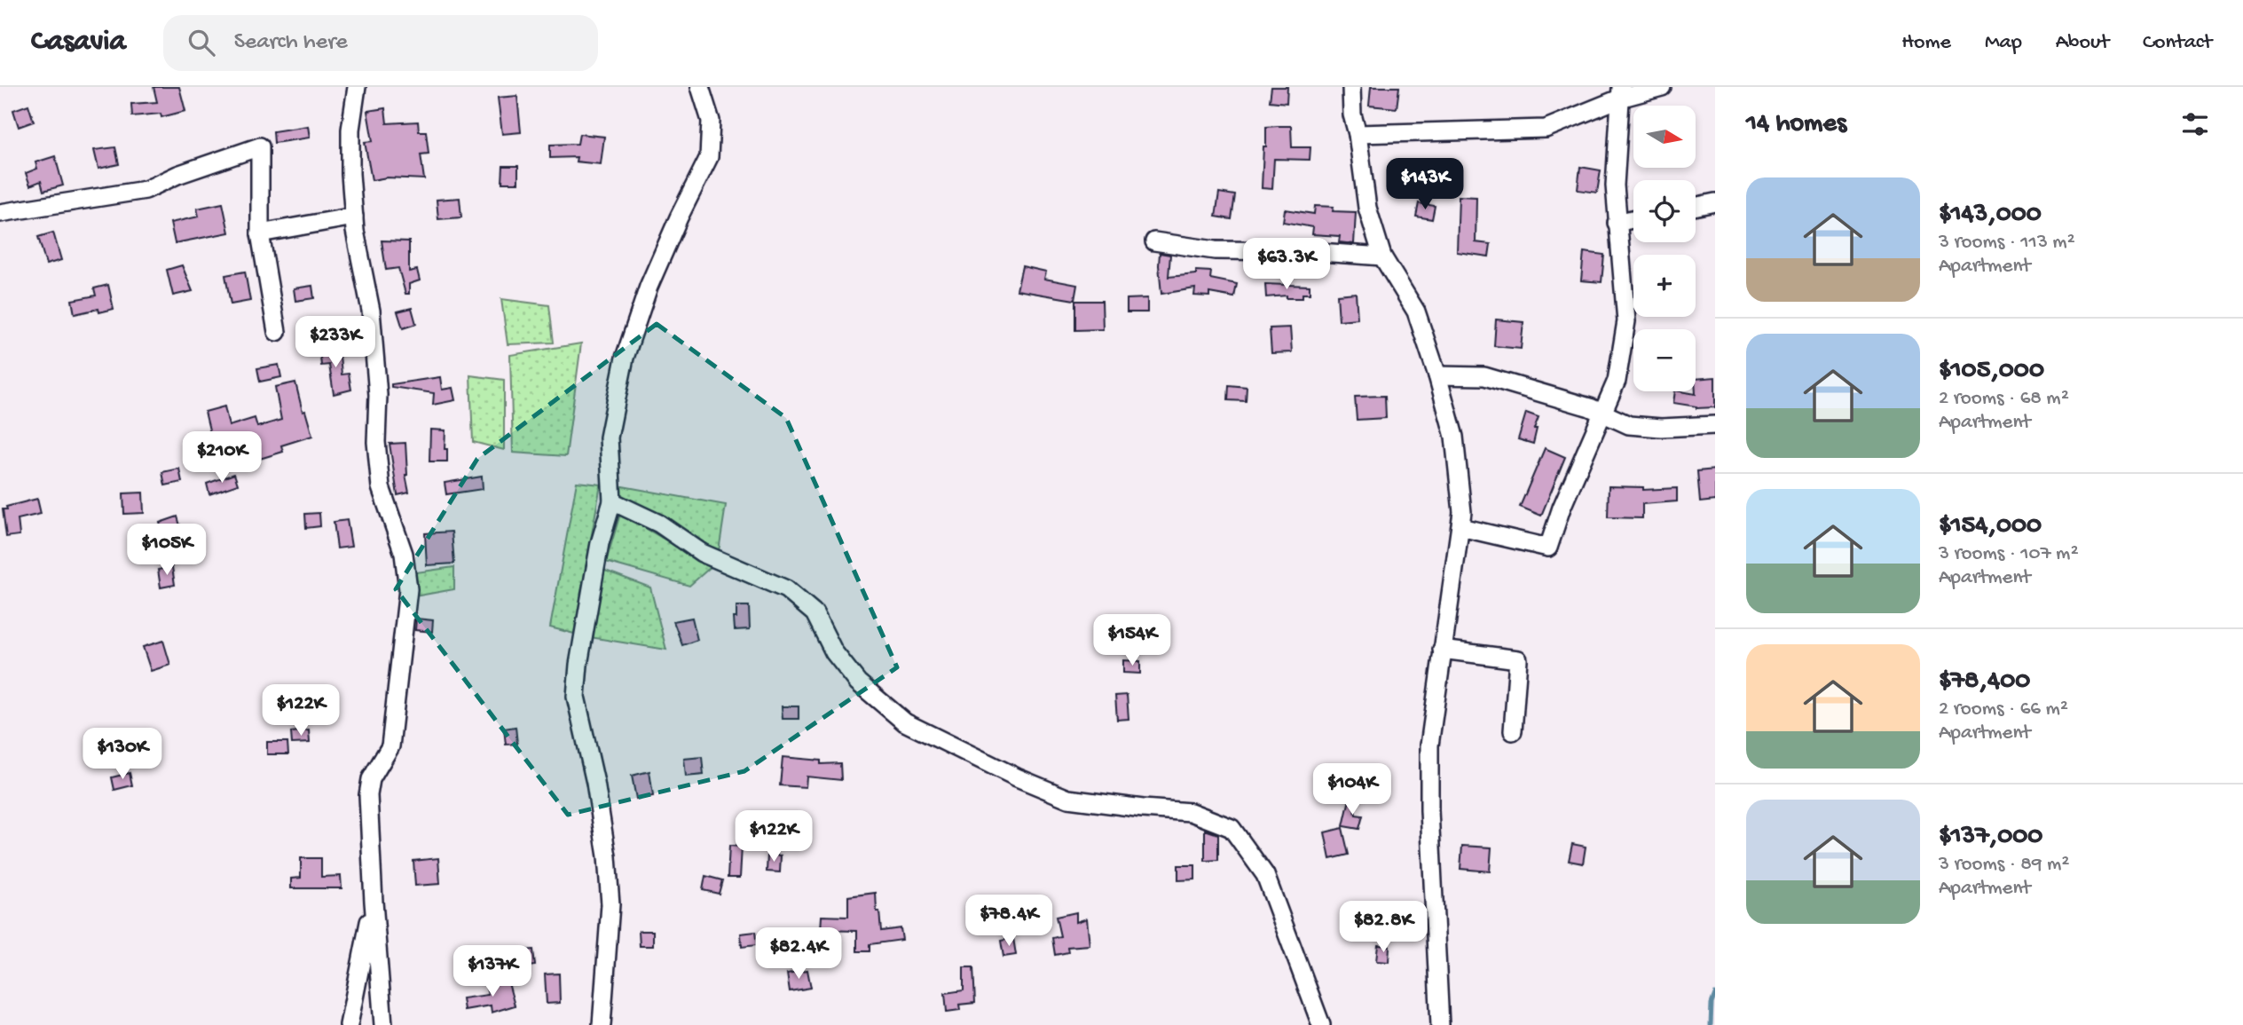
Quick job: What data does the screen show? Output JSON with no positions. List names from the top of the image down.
{
  "north": "right",
  "page": {
    "header": "Casavia",
    "search": "Search here",
    "nav": [
      "Home",
      "Map",
      "About",
      "Contact"
    ],
    "heading": "14 homes",
    "map_buttons": ["+", "−"],
    "price": [
      "$143K",
      "$63.3K",
      "$233K",
      "$210K",
      "$105K",
      "$154K",
      "$122K",
      "$130K",
      "$104K",
      "$122K",
      "$78.4K",
      "$82.8K",
      "$82.4K",
      "$137K"
    ],
    "list": [
      {
        "name": "$143,000",
        "note": "3 rooms · 113 m² · Apartment"
      },
      {
        "name": "$105,000",
        "note": "2 rooms · 68 m² · Apartment"
      },
      {
        "name": "$154,000",
        "note": "3 rooms · 107 m² · Apartment"
      },
      {
        "name": "$78,400",
        "note": "2 rooms · 66 m² · Apartment"
      },
      {
        "name": "$137,000",
        "note": "3 rooms · 89 m² · Apartment"
      }
    ]
  }
}
